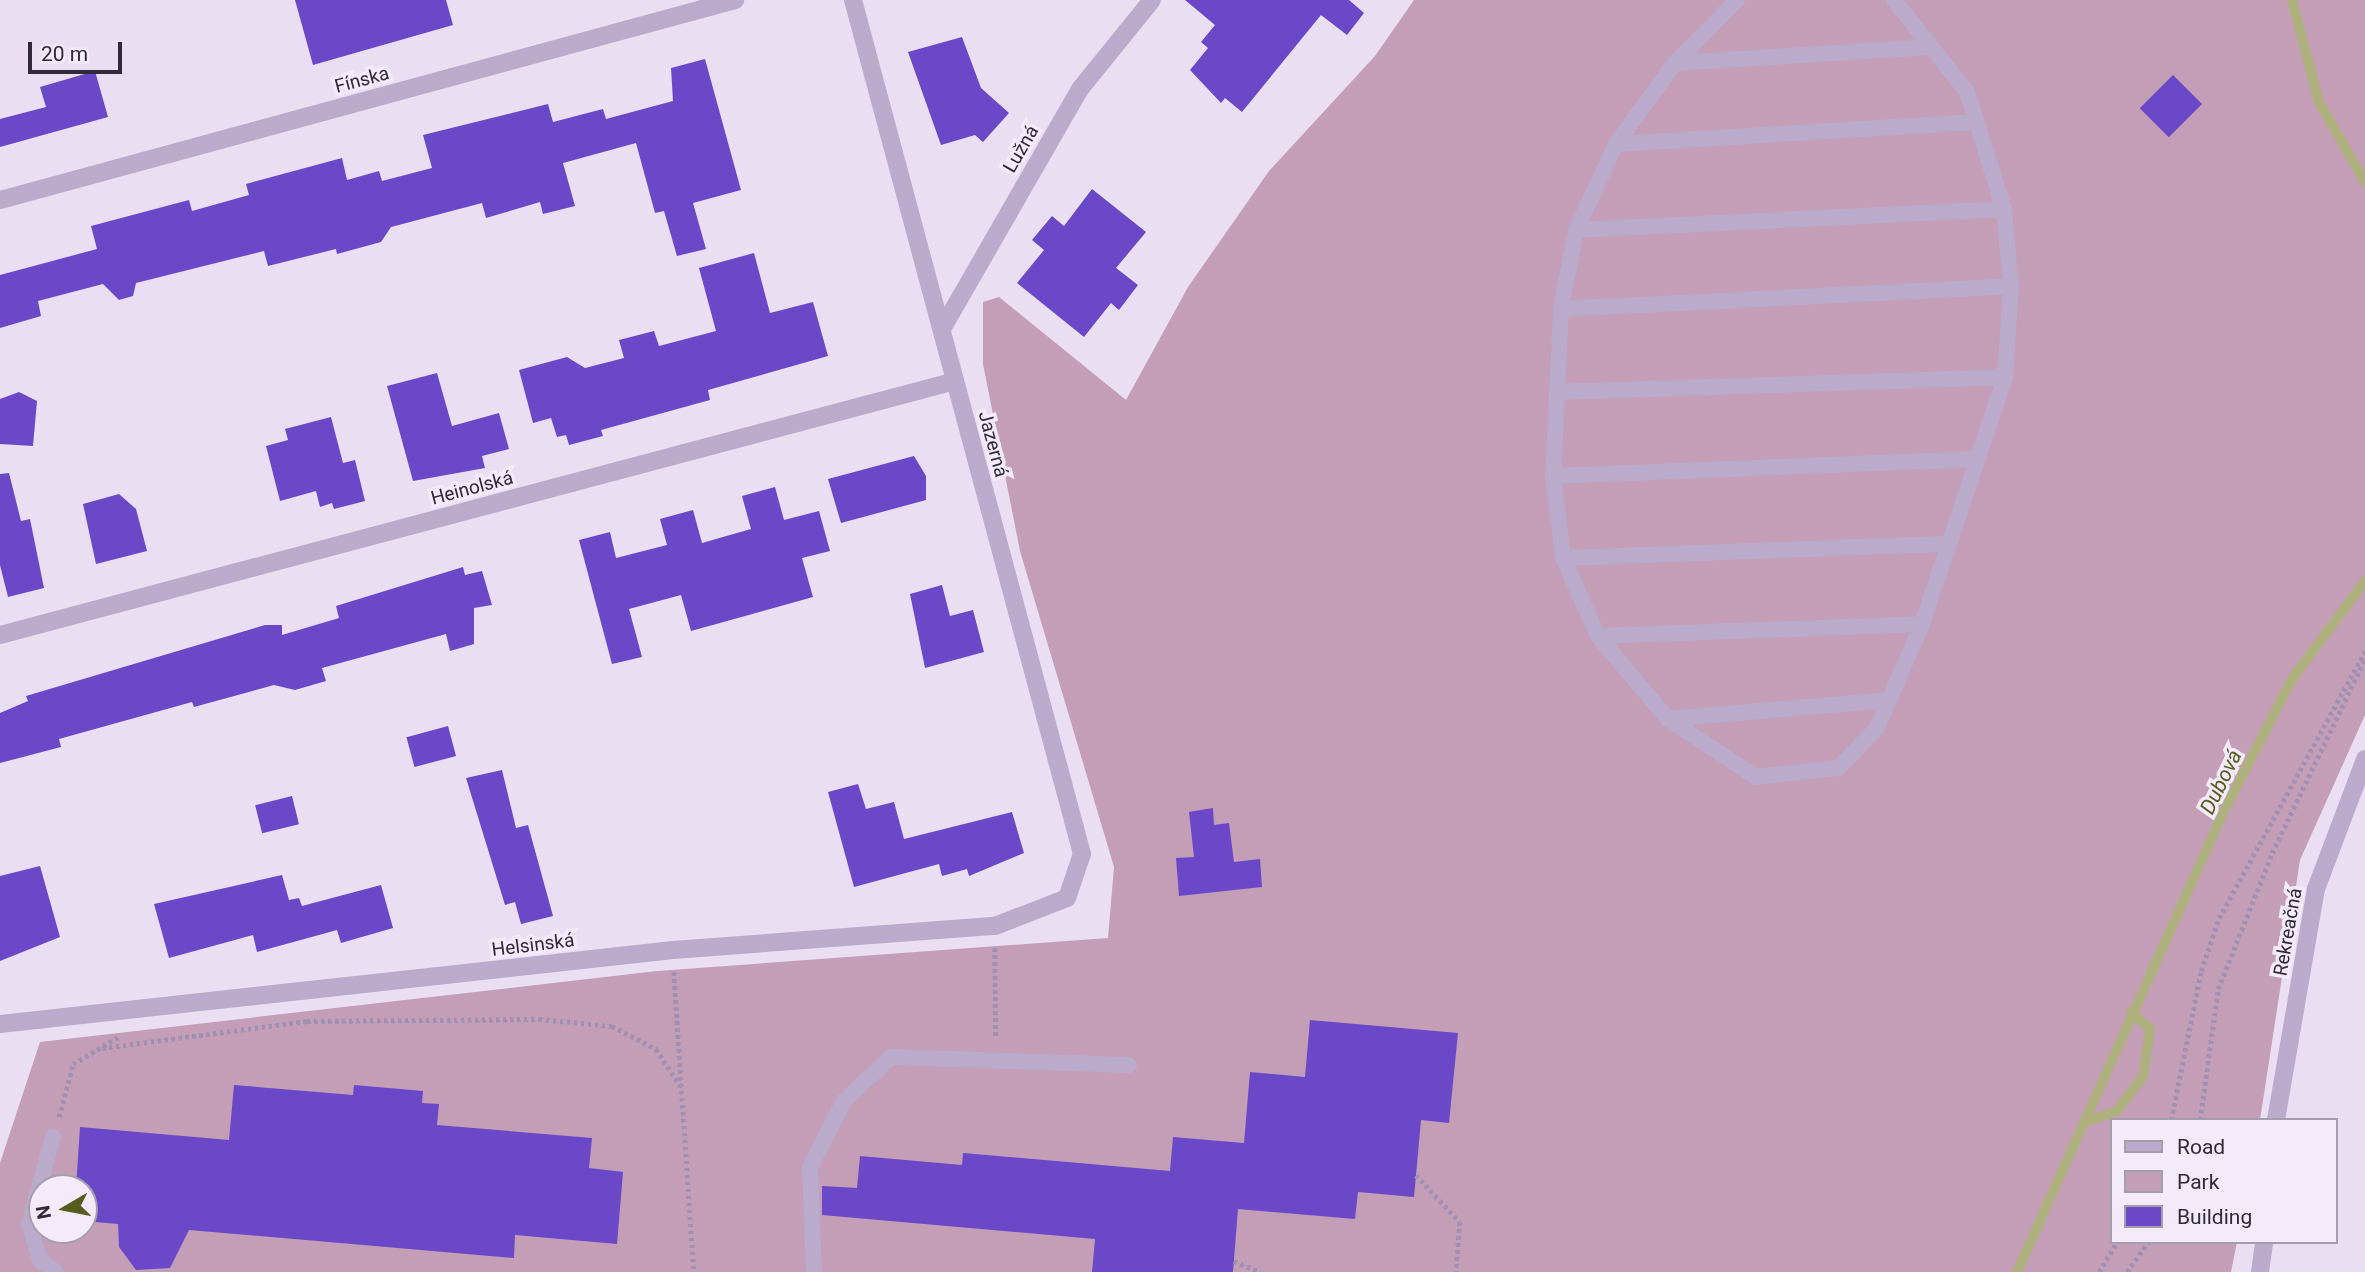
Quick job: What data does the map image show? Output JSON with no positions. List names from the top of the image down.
{
  "streets": {
    "street": [
      "Fínska",
      "Lužná",
      "Jazerná",
      "Heinolská",
      "Rekreačná",
      "Helsinská"
    ]
  },
  "crossings": [
    ["Lužná", "Jazerná"],
    ["Jazerná", "Heinolská"],
    ["Jazerná", "Helsinská"]
  ],
  "water": ["Dubová"],
  "legend": ["Road", "Park", "Building"],
  "scale_bar": "20 m",
  "north": "left"
}
